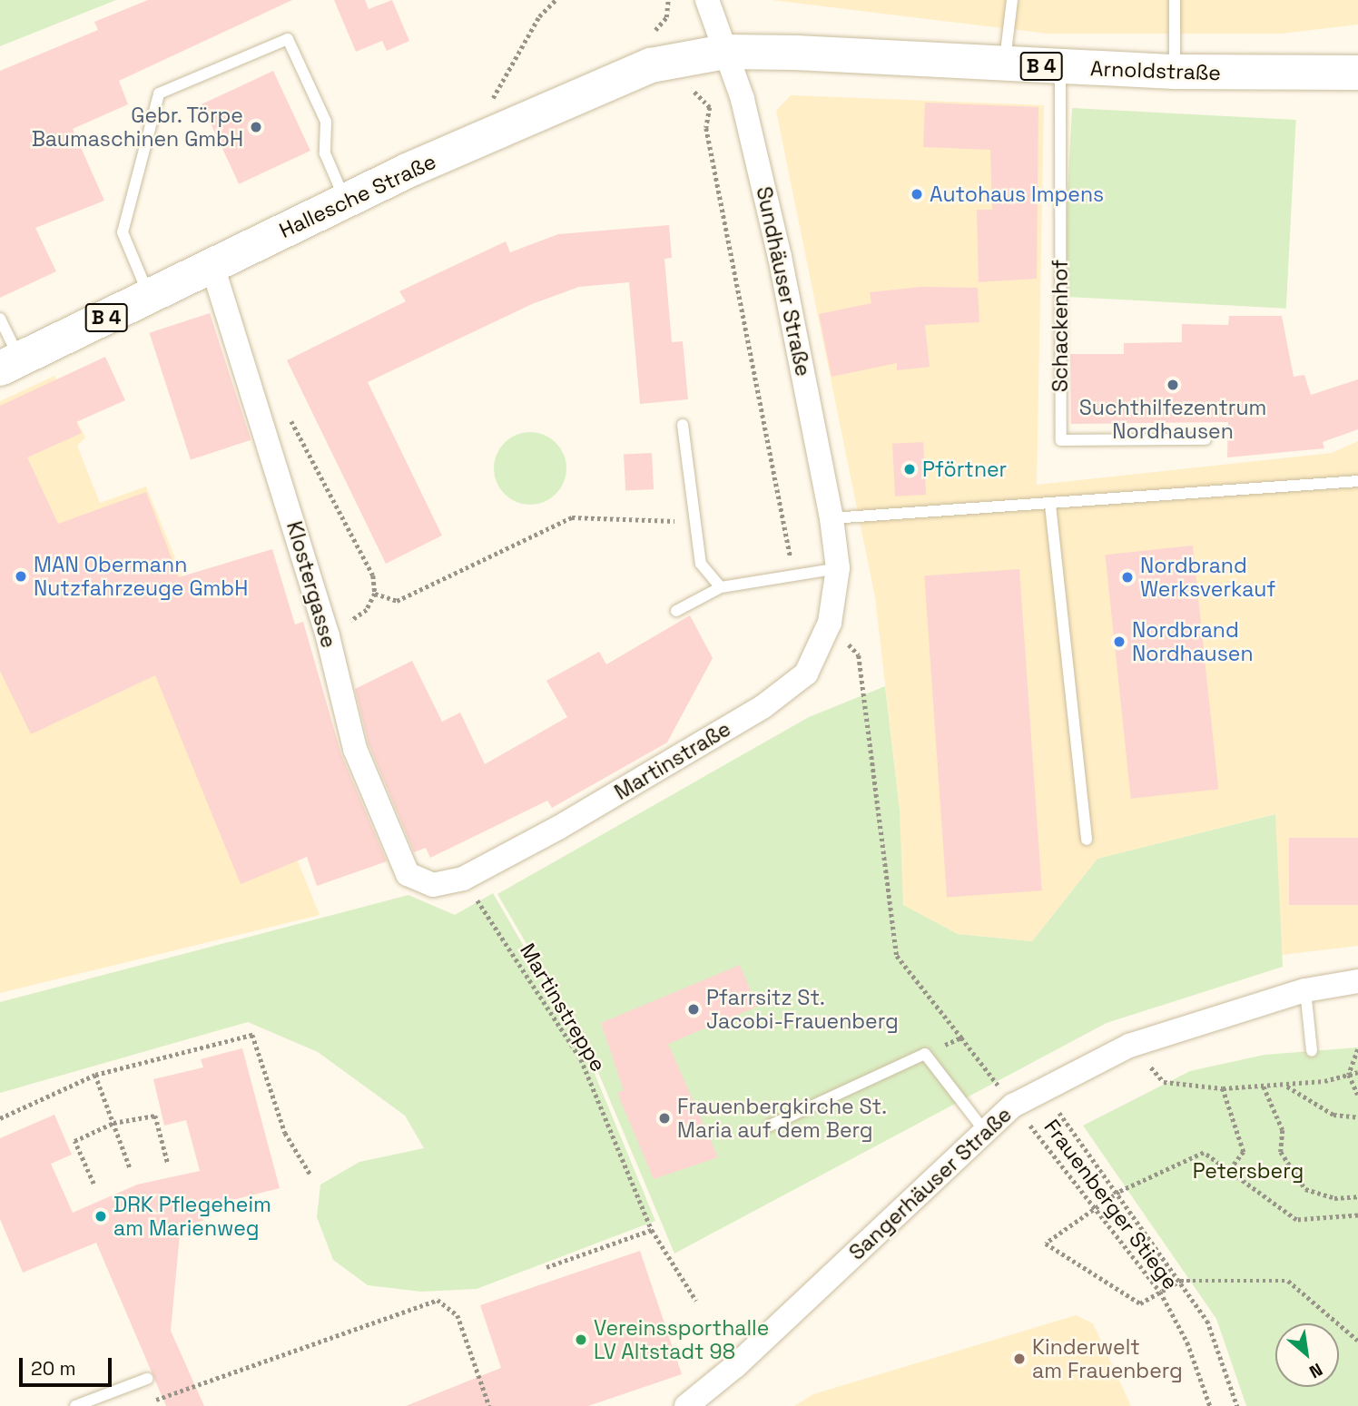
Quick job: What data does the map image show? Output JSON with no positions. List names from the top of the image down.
{
  "streets": {
    "main road": ["B 4", "Arnoldstraße", "Hallesche Straße"],
    "street": [
      "Sundhäuser Straße",
      "Klostergasse",
      "Martinstraße",
      "Sangerhäuser Straße"
    ],
    "lane": ["Schackenhof"],
    "path": ["Martinstreppe", "Frauenberger Stiege"]
  },
  "crossings": [
    ["Arnoldstraße", "Hallesche Straße"],
    ["Arnoldstraße", "Sundhäuser Straße"],
    ["Arnoldstraße", "Schackenhof"],
    ["Hallesche Straße", "Sundhäuser Straße"],
    ["Hallesche Straße", "Klostergasse"],
    ["Sundhäuser Straße", "Martinstraße"],
    ["Klostergasse", "Martinstraße"],
    ["Martinstraße", "Martinstreppe"],
    ["Martinstraße", "Frauenberger Stiege"],
    ["Sangerhäuser Straße", "Frauenberger Stiege"]
  ],
  "parks": ["Petersberg"],
  "places": [
    "Gebr. Törpe Baumaschinen GmbH",
    "Autohaus Impens",
    "Suchthilfezentrum Nordhausen",
    "Pförtner",
    "MAN Obermann Nutzfahrzeuge GmbH",
    "Nordbrand Werksverkauf",
    "Nordbrand Nordhausen",
    "Pfarrsitz St. Jacobi-Frauenberg",
    "Frauenbergkirche St. Maria auf dem Berg",
    "DRK Pflegeheim am Marienweg",
    "Vereinssporthalle LV Altstadt 98",
    "Kinderwelt am Frauenberg"
  ],
  "scale_bar": "20 m",
  "north": "bottom right"
}
